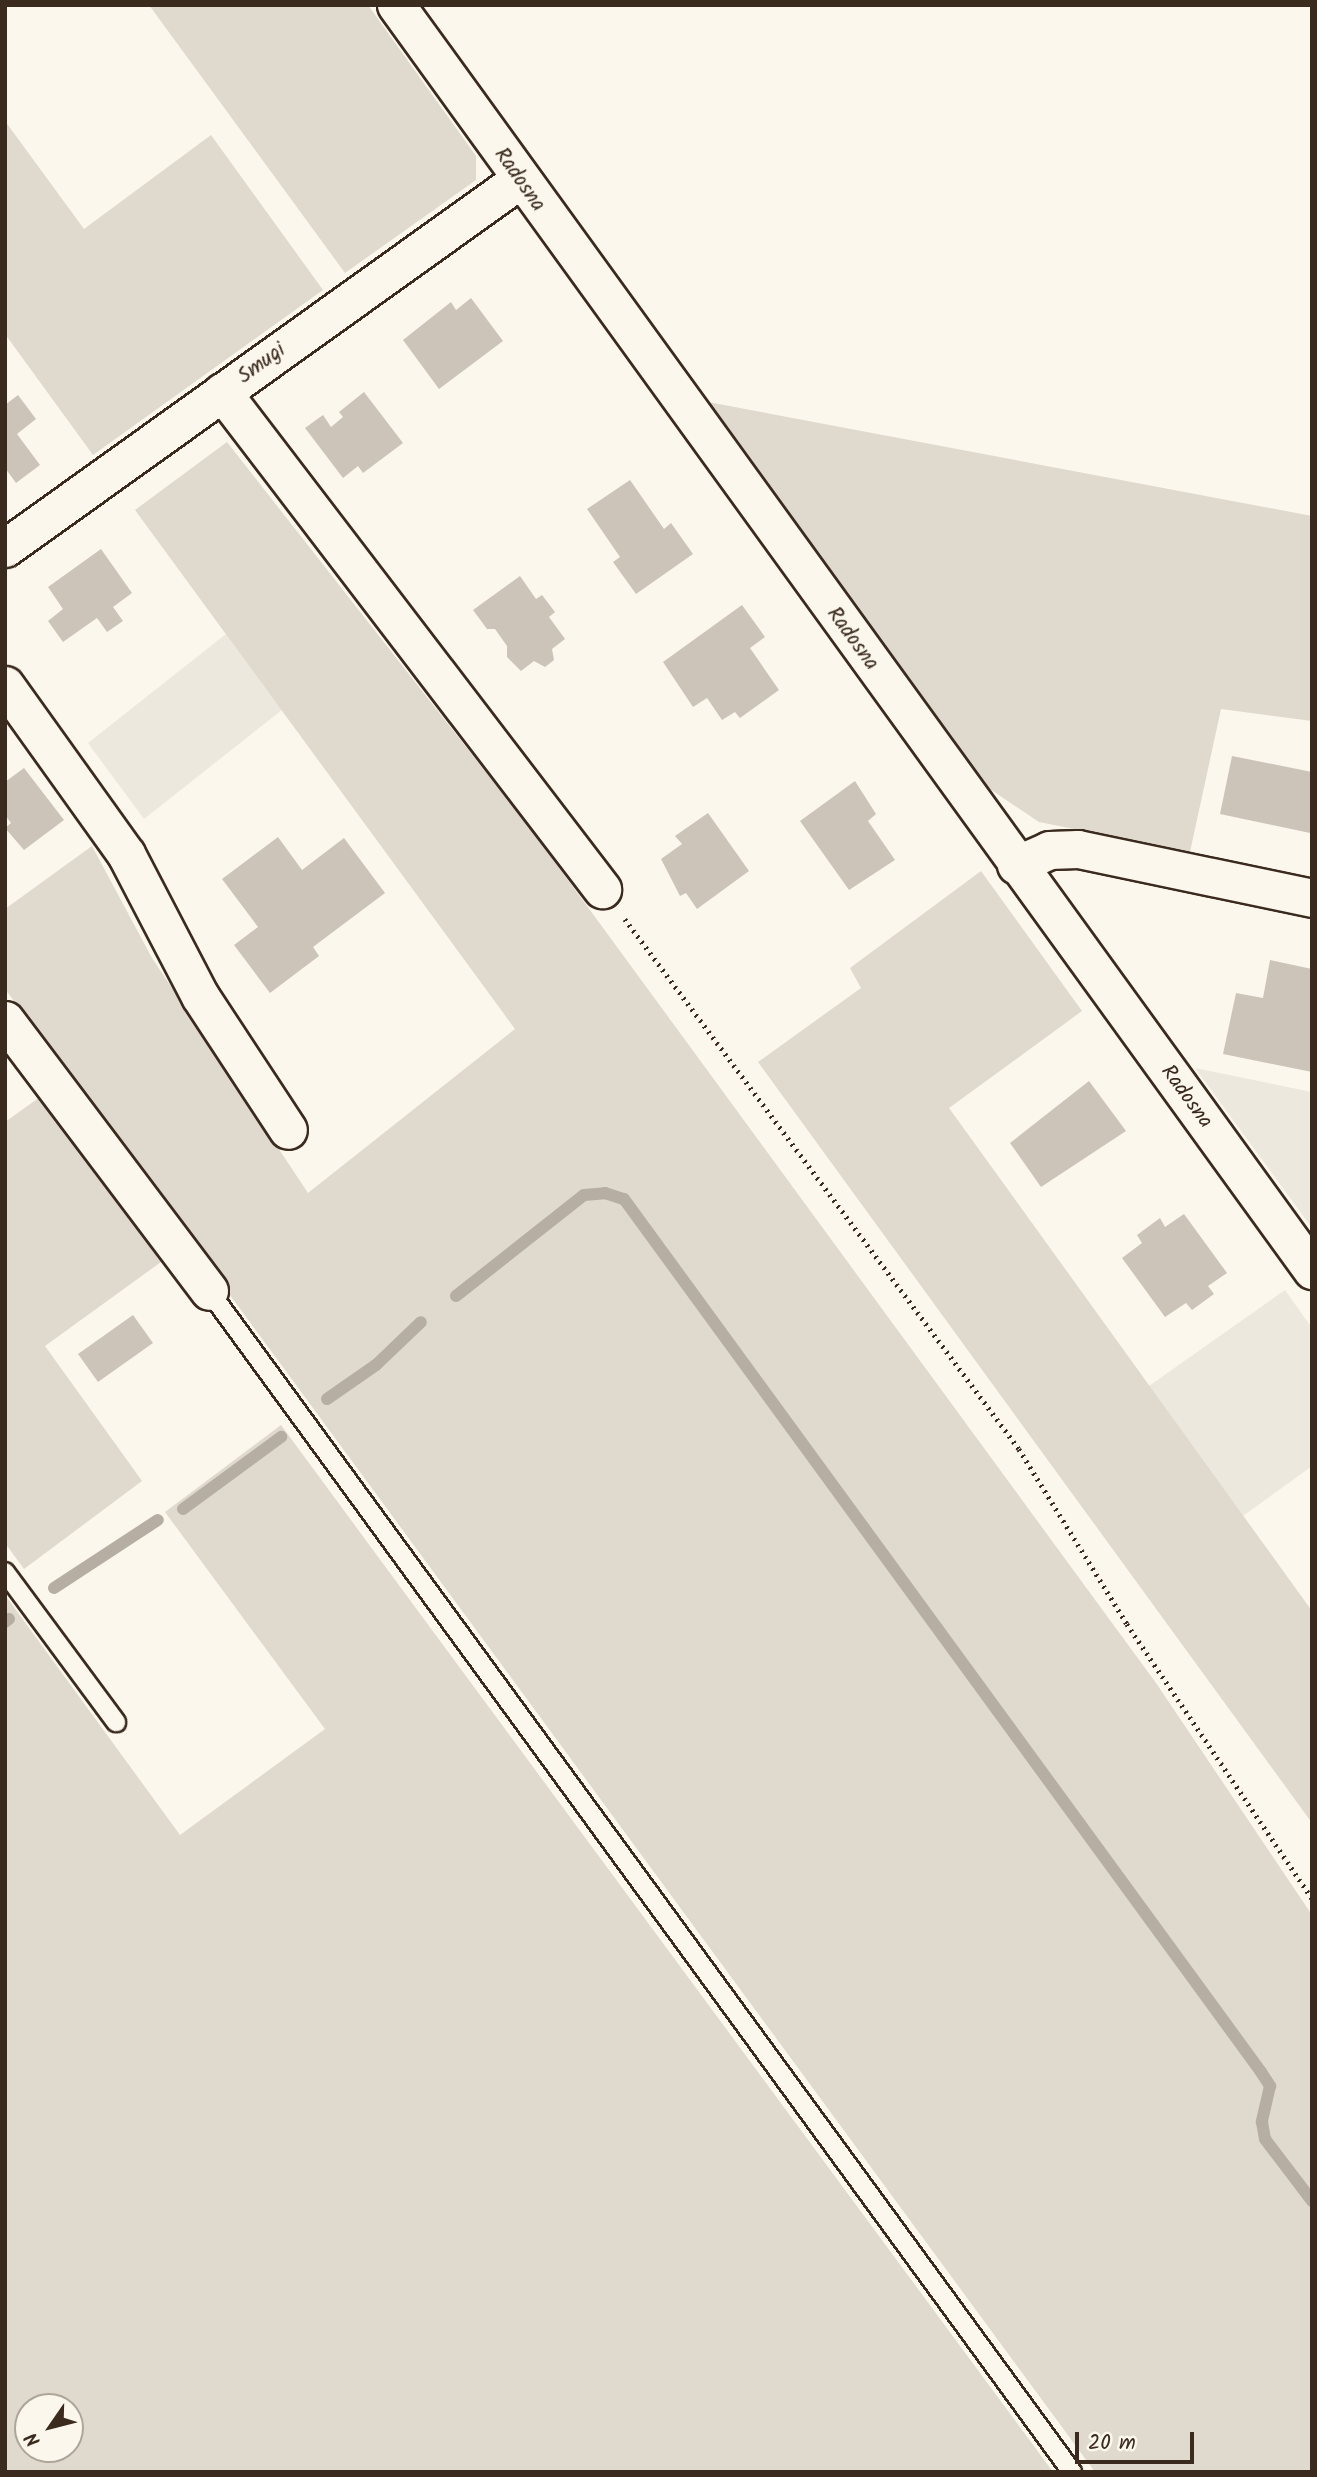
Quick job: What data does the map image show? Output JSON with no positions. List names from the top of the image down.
{
  "streets": {
    "street": ["Radosna", "Smugi"]
  },
  "crossings": [
    ["Radosna", "Smugi"]
  ],
  "scale_bar": "20 m",
  "north": "bottom left"
}
